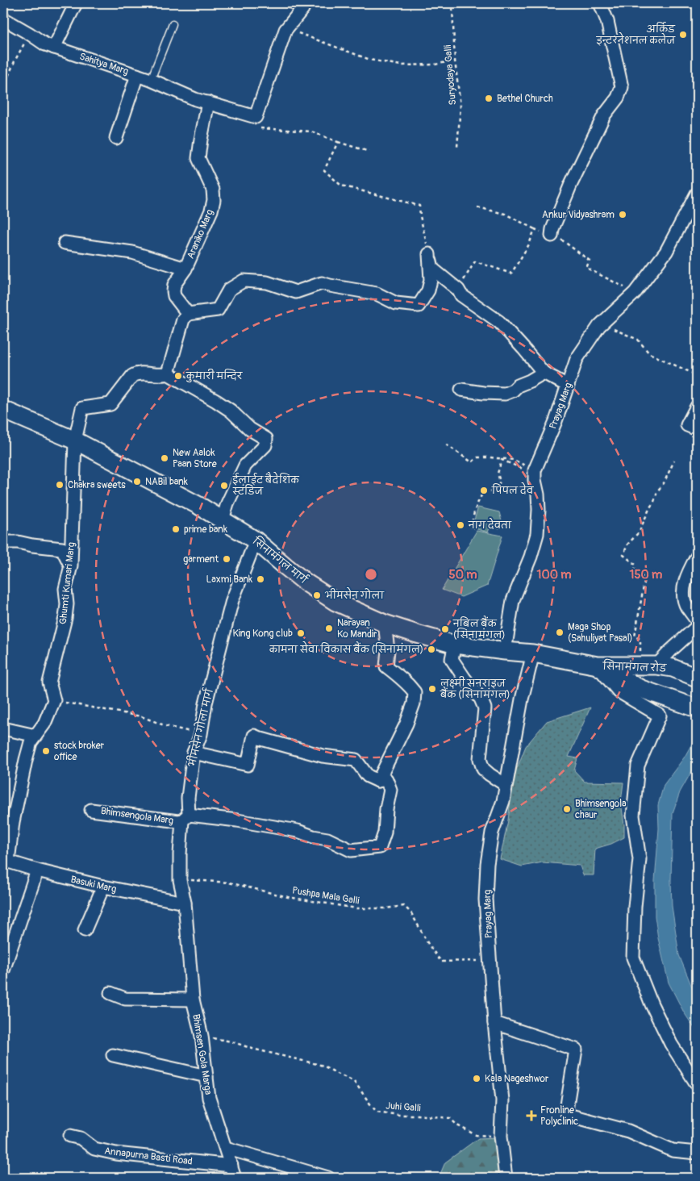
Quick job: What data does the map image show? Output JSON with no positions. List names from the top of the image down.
{
  "streets": {
    "main road": ["सिनामंगल मार्ग", "सिनामंगल रोड"],
    "street": [
      "Sahitya Marg",
      "Araniko Marg",
      "Prayag Marg",
      "Ghumti Kumari Marg",
      "भीमसेन गोला मार्ग",
      "Bhimsengola Marg",
      "Basuki Marg",
      "Bhimsen Gola Marga",
      "Annapurna Basti Road"
    ],
    "path": ["Suryodaya Galli", "Pushpa Mala Galli", "Juhi Galli"]
  },
  "crossings": [
    ["Sahitya Marg", "Araniko Marg"],
    ["Prayag Marg", "सिनामंगल मार्ग"],
    ["Prayag Marg", "Pushpa Mala Galli"],
    ["Prayag Marg", "Juhi Galli"],
    ["सिनामंगल मार्ग", "Ghumti Kumari Marg"],
    ["सिनामंगल मार्ग", "सिनामंगल रोड"],
    ["सिनामंगल मार्ग", "भीमसेन गोला मार्ग"],
    ["भीमसेन गोला मार्ग", "Bhimsengola Marg"],
    ["भीमसेन गोला मार्ग", "Basuki Marg"],
    ["भीमसेन गोला मार्ग", "Pushpa Mala Galli"],
    ["भीमसेन गोला मार्ग", "Bhimsen Gola Marga"],
    ["Basuki Marg", "Bhimsen Gola Marga"],
    ["Bhimsen Gola Marga", "Juhi Galli"],
    ["Bhimsen Gola Marga", "Annapurna Basti Road"]
  ],
  "places": {
    "other": [
      "अर्किड इन्टरनेशनल कलेज",
      "Bethel Church",
      "Ankur Vidyashram",
      "कुमारी मन्दिर",
      "New Aalok Paan Store",
      "NABil bank",
      "Chakra sweets",
      "ईलाईट बैदेशिक स्टडिज",
      "पिपल देव",
      "नाग देवता",
      "prime bank",
      "garment",
      "Laxmi Bank",
      "भीमसेन गोला",
      "Narayan Ko Mandir",
      "नबिल बैंक (सिनामंगल)",
      "Maga Shop (Sahuliyat Pasal)",
      "King Kong club",
      "कामना सेवा विकास बैंक (सिनामंगल)",
      "लक्ष्मी सनराइज बैंक (सिनामंगल)",
      "stock broker office",
      "Bhimsengola chaur",
      "Kala Nageshwor"
    ],
    "health": ["Fronline Polyclinic"]
  },
  "rings": ["50 m", "100 m", "150 m"]
}
